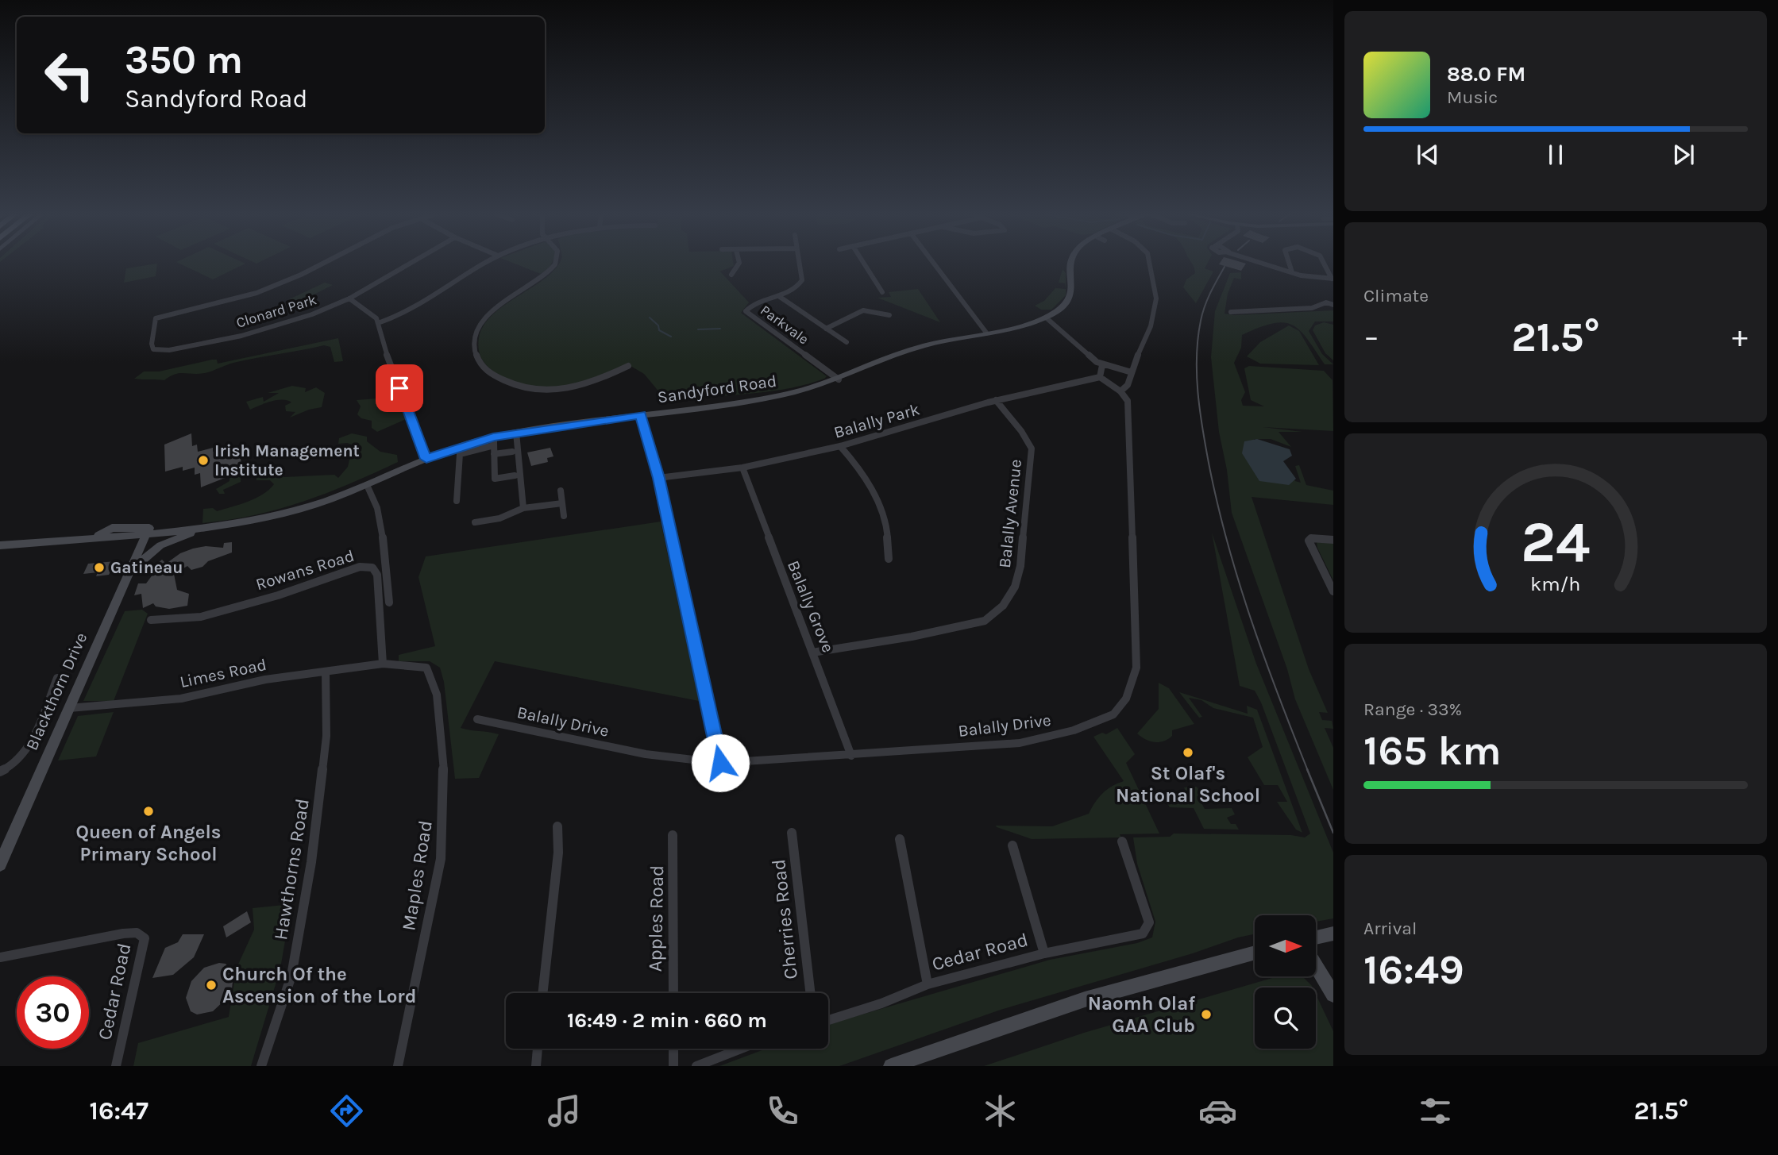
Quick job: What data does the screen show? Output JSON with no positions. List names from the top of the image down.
{
  "streets": {
    "main road": ["Sandyford Road", "Blackthorn Drive"],
    "street": [
      "Clonard Park",
      "Parkvale",
      "Balally Park",
      "Balally Avenue",
      "Rowans Road",
      "Balally Grove",
      "Limes Road",
      "Balally Drive",
      "Hawthorns Road",
      "Maples Road",
      "Apples Road",
      "Cherries Road",
      "Cedar Road"
    ]
  },
  "crossings": [
    ["Parkvale", "Sandyford Road"],
    ["Sandyford Road", "Blackthorn Drive"],
    ["Balally Park", "Balally Avenue"],
    ["Balally Park", "Balally Grove"],
    ["Balally Avenue", "Balally Grove"],
    ["Rowans Road", "Limes Road"],
    ["Rowans Road", "Maples Road"],
    ["Balally Grove", "Balally Drive"],
    ["Limes Road", "Blackthorn Drive"],
    ["Limes Road", "Hawthorns Road"],
    ["Limes Road", "Maples Road"]
  ],
  "places": [
    "Irish Management Institute",
    "Gatineau",
    "St Olaf's National School",
    "Queen of Angels Primary School",
    "Church Of the Ascension of the Lord",
    "Naomh Olaf GAA Club"
  ],
  "north": "right",
  "page": {
    "turn": ["350 m", "Sandyford Road"],
    "song": ["88.0 FM", "Music"],
    "tile": [
      "Climate",
      ["Range · 33%", "165 km"],
      ["Arrival", "16:49"]
    ],
    "heat": ["−", "21.5°", "+"],
    "limit": "30",
    "trip": "16:49 · 2 min · 660 m",
    "tabs": ["16:47", "21.5°"],
    "gauge": ["24", "km/h"]
  }
}
